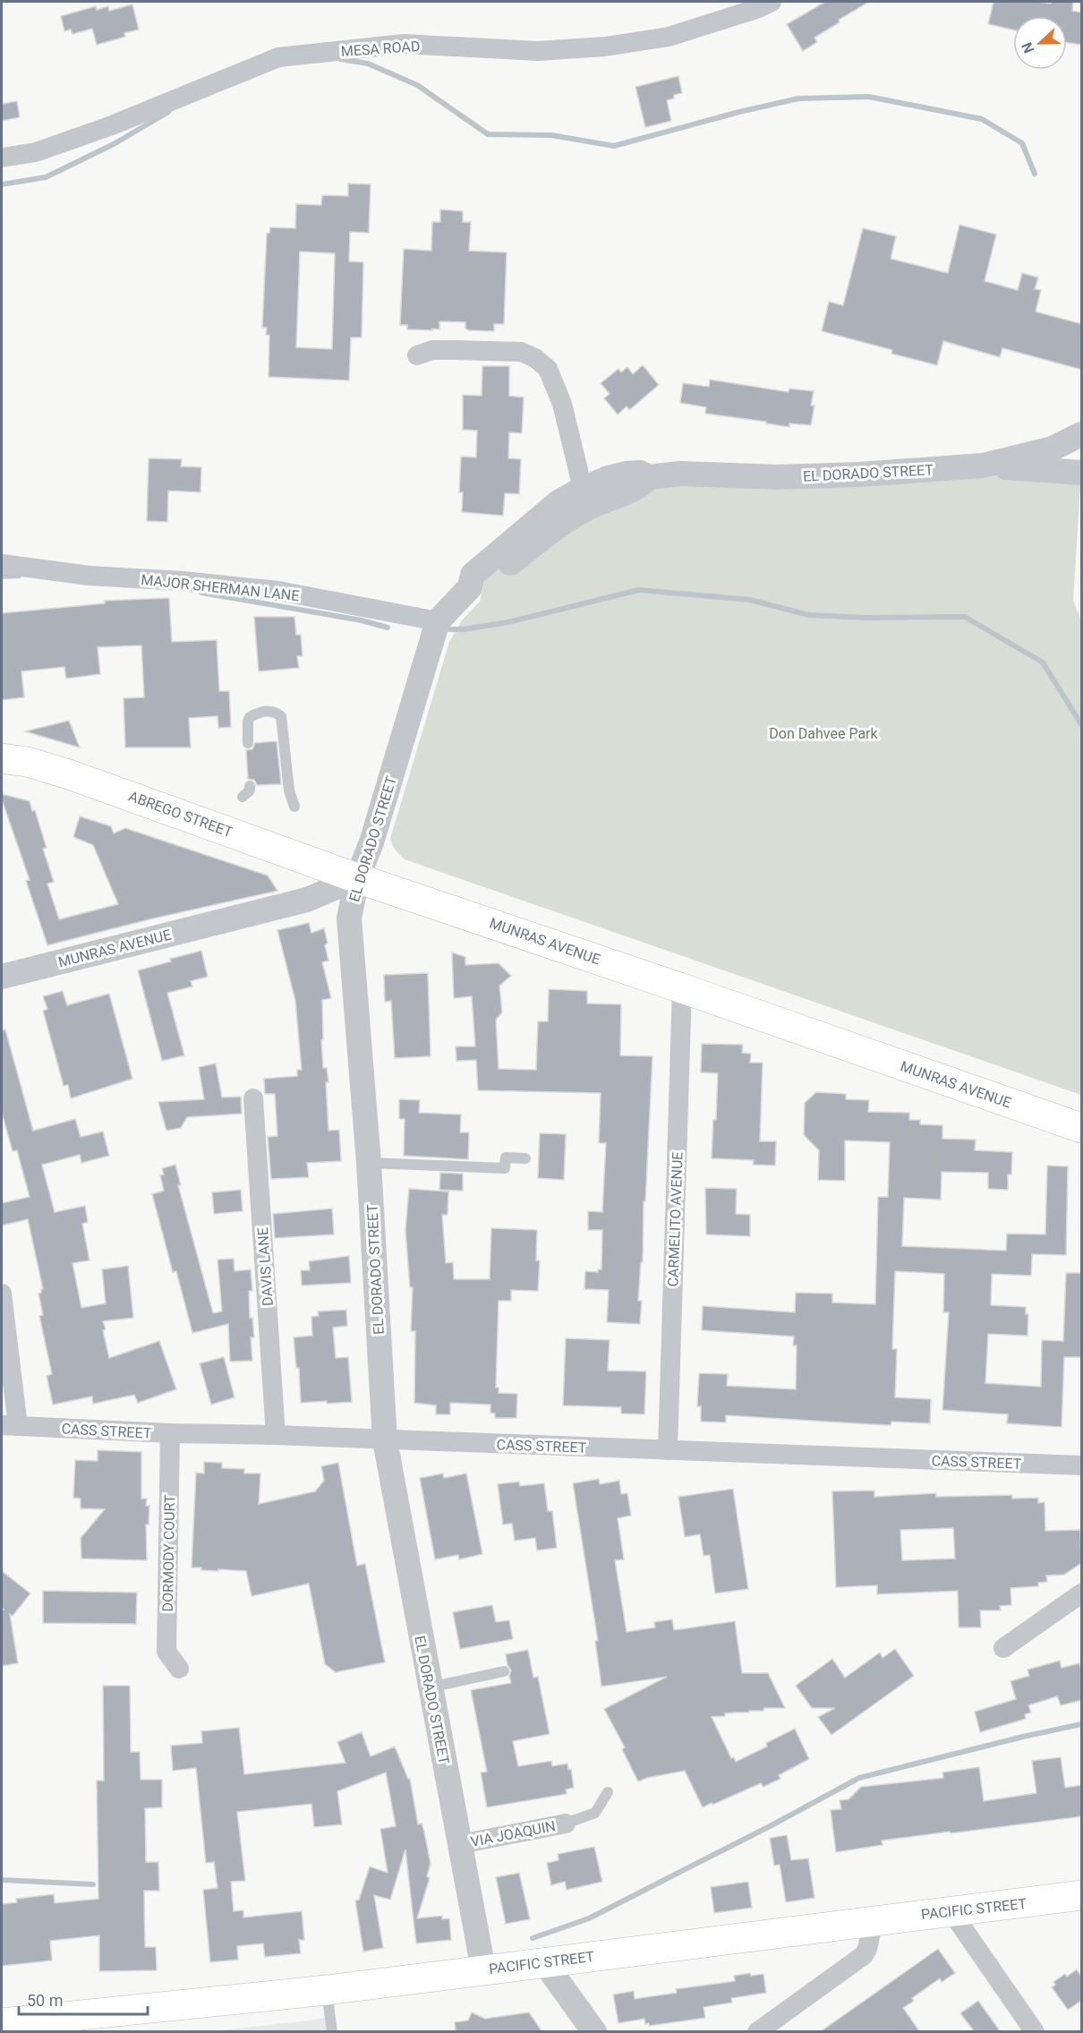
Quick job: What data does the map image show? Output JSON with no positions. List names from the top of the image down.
{
  "streets": {
    "main road": ["ABREGO STREET", "MUNRAS AVENUE", "PACIFIC STREET"],
    "street": [
      "MESA ROAD",
      "EL DORADO STREET",
      "MAJOR SHERMAN LANE",
      "CARMELITO AVENUE",
      "DAVIS LANE",
      "CASS STREET",
      "DORMODY COURT",
      "VIA JOAQUIN"
    ]
  },
  "crossings": [
    ["EL DORADO STREET", "MAJOR SHERMAN LANE"],
    ["EL DORADO STREET", "ABREGO STREET"],
    ["EL DORADO STREET", "MUNRAS AVENUE"],
    ["EL DORADO STREET", "CASS STREET"],
    ["EL DORADO STREET", "VIA JOAQUIN"],
    ["EL DORADO STREET", "PACIFIC STREET"],
    ["ABREGO STREET", "MUNRAS AVENUE"],
    ["MUNRAS AVENUE", "CARMELITO AVENUE"],
    ["CARMELITO AVENUE", "CASS STREET"],
    ["DAVIS LANE", "CASS STREET"],
    ["CASS STREET", "DORMODY COURT"]
  ],
  "parks": ["Don Dahvee Park"],
  "scale_bar": "50 m",
  "north": "left"
}
